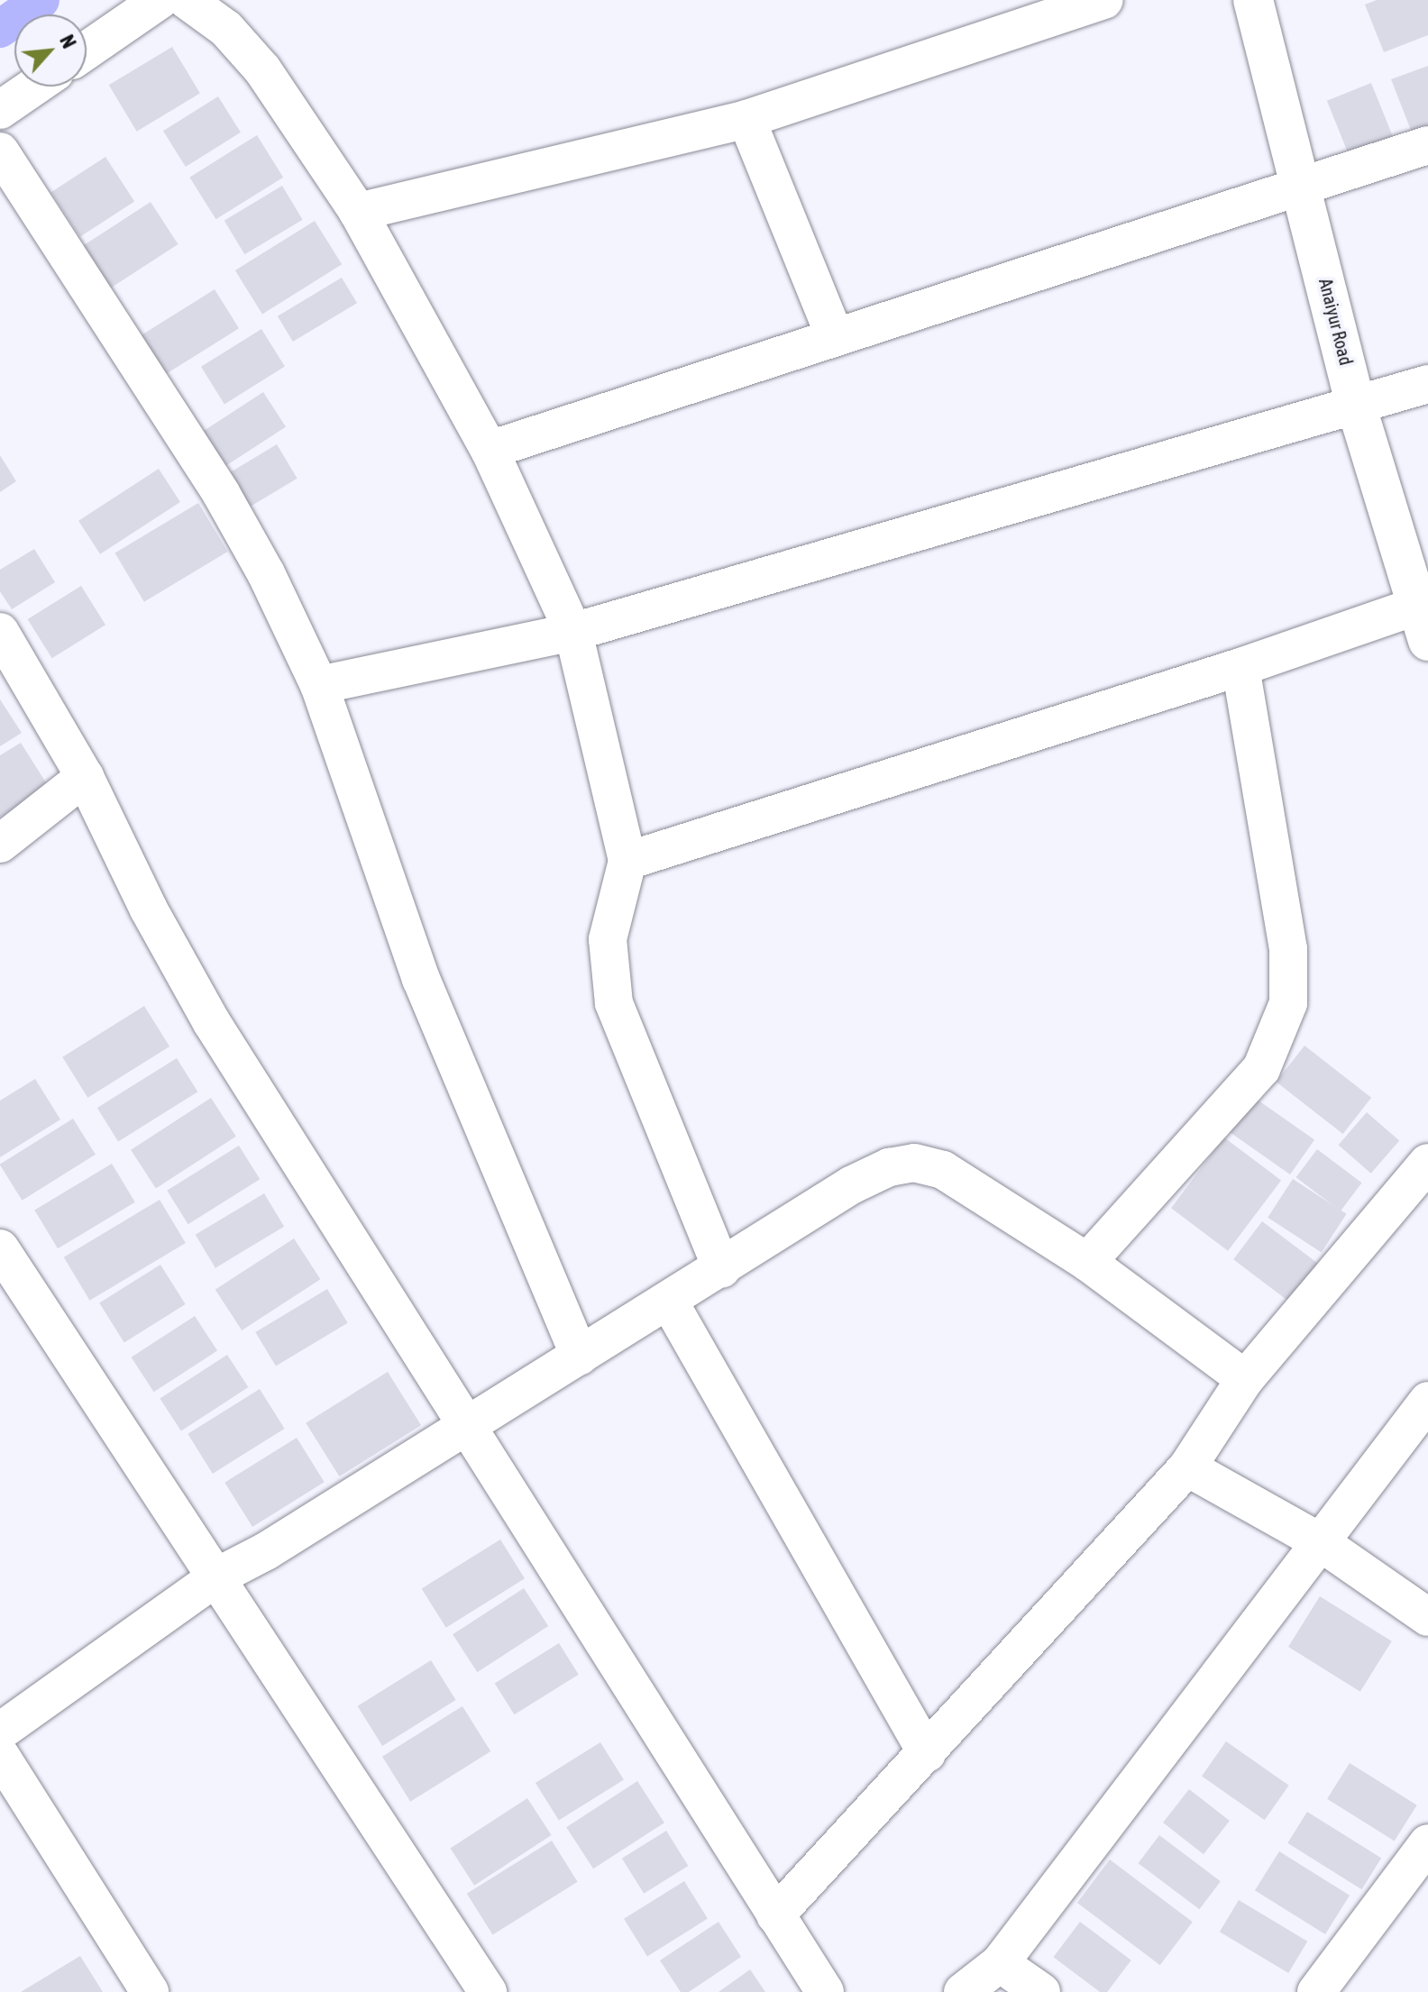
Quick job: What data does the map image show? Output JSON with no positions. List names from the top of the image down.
{
  "streets": {
    "main road": ["Anaiyur Road"]
  },
  "north": "top right"
}
